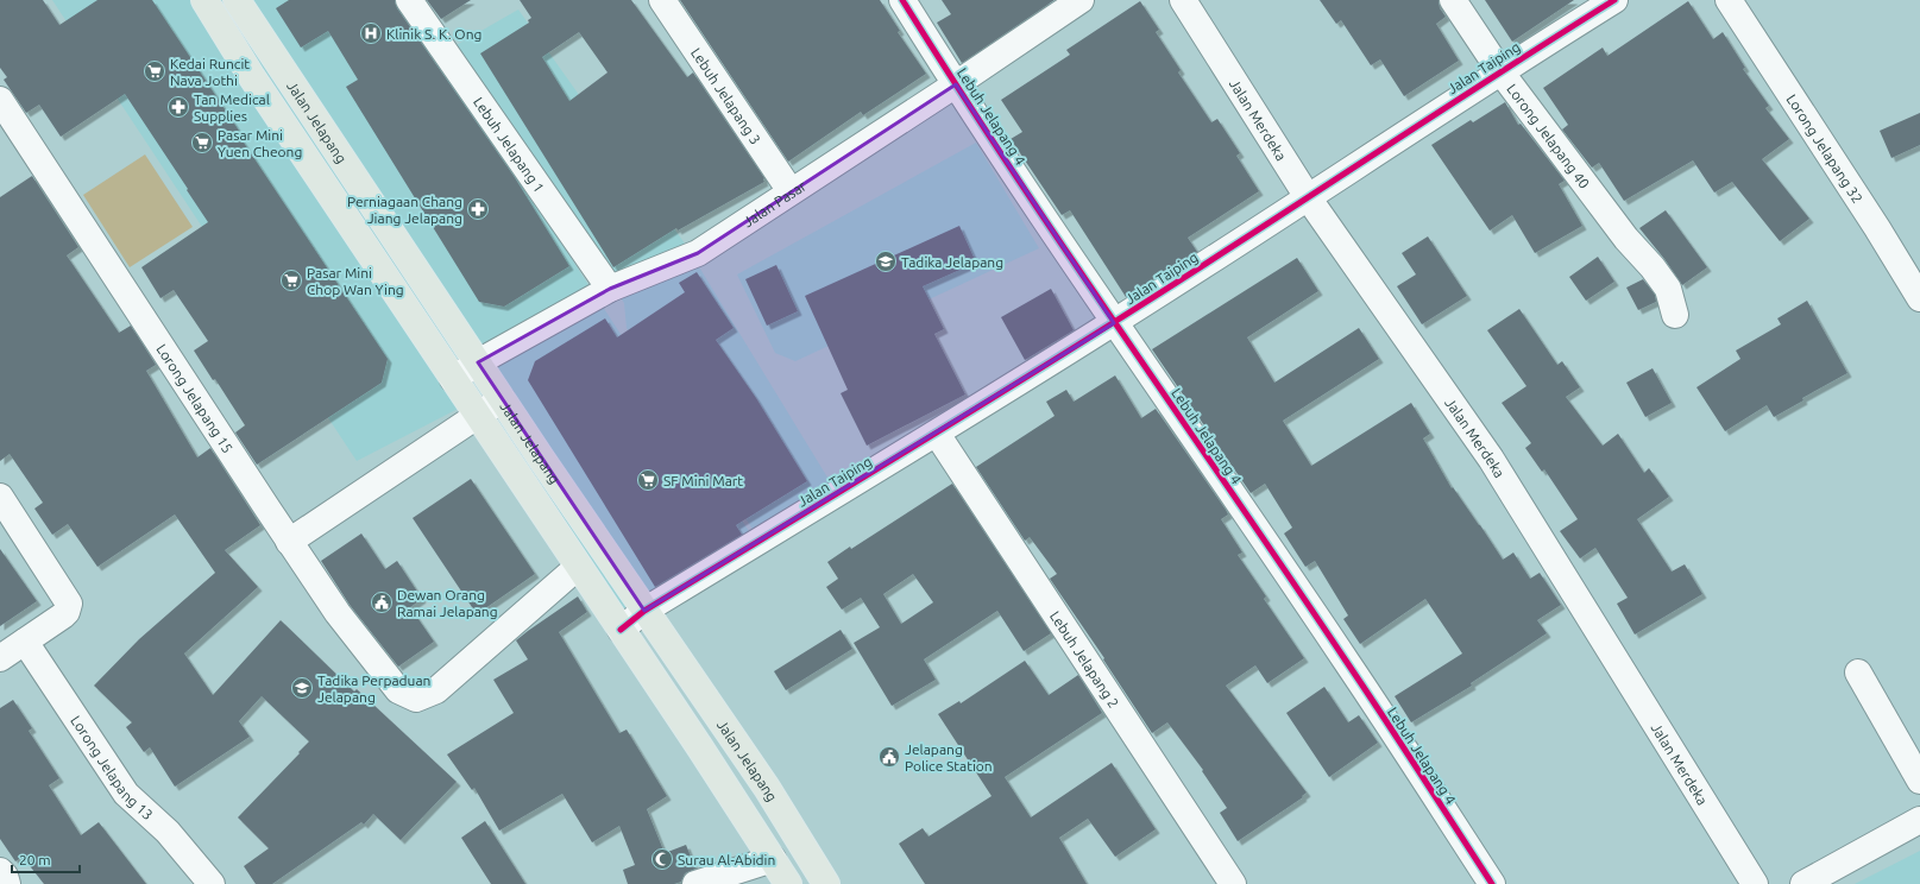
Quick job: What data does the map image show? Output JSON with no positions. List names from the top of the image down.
{
  "streets": {
    "main road": ["Jalan Jelapang"],
    "street": [
      "Jalan Taiping",
      "Lebuh Jelapang 3",
      "Lebuh Jelapang 4",
      "Jalan Merdeka",
      "Lorong Jelapang 40",
      "Lebuh Jelapang 1",
      "Lorong Jelapang 32",
      "Jalan Pasar",
      "Lorong Jelapang 15",
      "Lebuh Jelapang 2",
      "Lorong Jelapang 13"
    ]
  },
  "crossings": [
    ["Jalan Taiping", "Lebuh Jelapang 4"],
    ["Jalan Taiping", "Jalan Merdeka"],
    ["Jalan Taiping", "Jalan Jelapang"],
    ["Jalan Taiping", "Lorong Jelapang 40"],
    ["Jalan Taiping", "Lebuh Jelapang 2"],
    ["Lebuh Jelapang 3", "Jalan Pasar"],
    ["Lebuh Jelapang 4", "Jalan Pasar"],
    ["Jalan Jelapang", "Jalan Pasar"],
    ["Jalan Jelapang", "Lorong Jelapang 15"],
    ["Lebuh Jelapang 1", "Jalan Pasar"]
  ],
  "places": {
    "hospital": ["Klinik S. K. Ong"],
    "supermarket": [
      "Kedai Runcit Nava Jothi",
      "Pasar Mini Yuen Cheong",
      "Pasar Mini Chop Wan Ying",
      "SF Mini Mart"
    ],
    "pharmacy": ["Tan Medical Supplies", "Perniagaan Chang Jiang Jelapang"],
    "school or university": ["Tadika Jelapang", "Tadika Perpaduan Jelapang"],
    "public building": ["Dewan Orang Ramai Jelapang", "Jelapang Police Station"],
    "mosque": ["Surau Al-Abidin"]
  },
  "scale_bar": "20 m"
}
